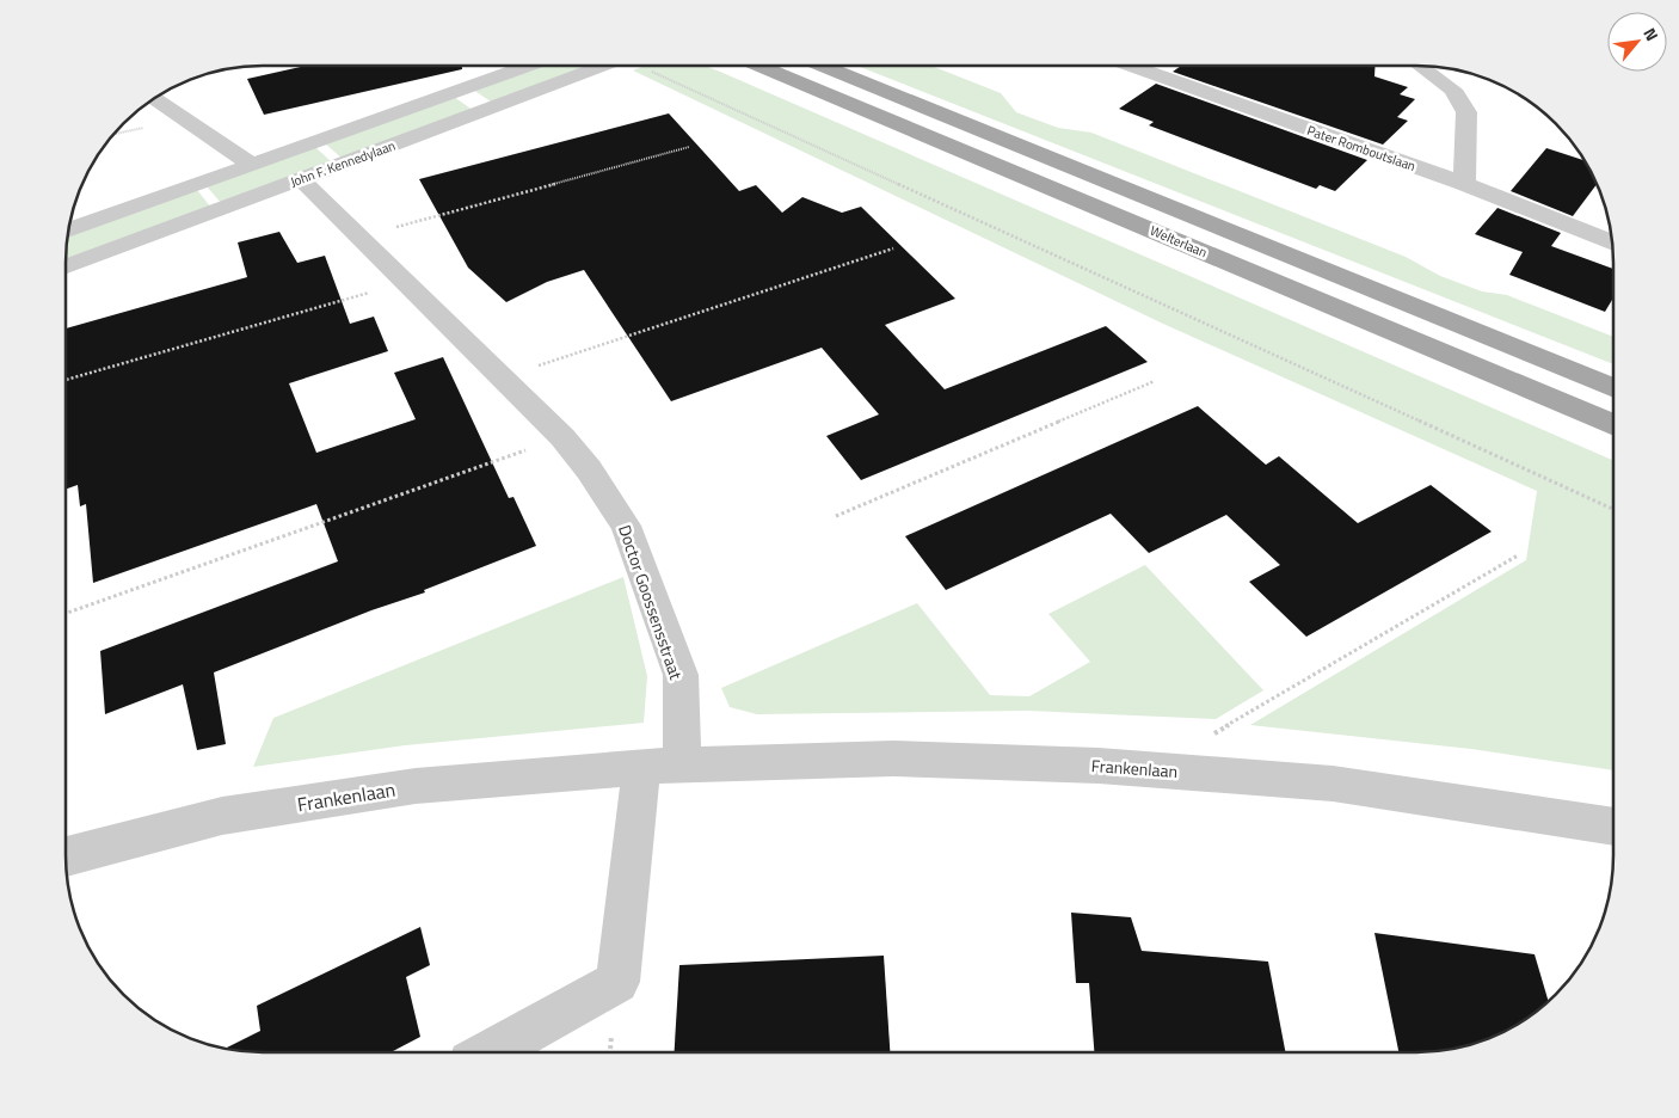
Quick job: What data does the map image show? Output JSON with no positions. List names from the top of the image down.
{
  "streets": {
    "main road": ["Welterlaan"],
    "street": [
      "Pater Romboutslaan",
      "John F. Kennedylaan",
      "Doctor Goossensstraat",
      "Frankenlaan"
    ]
  },
  "crossings": [
    ["John F. Kennedylaan", "Doctor Goossensstraat"],
    ["Doctor Goossensstraat", "Frankenlaan"]
  ],
  "north": "top right"
}
